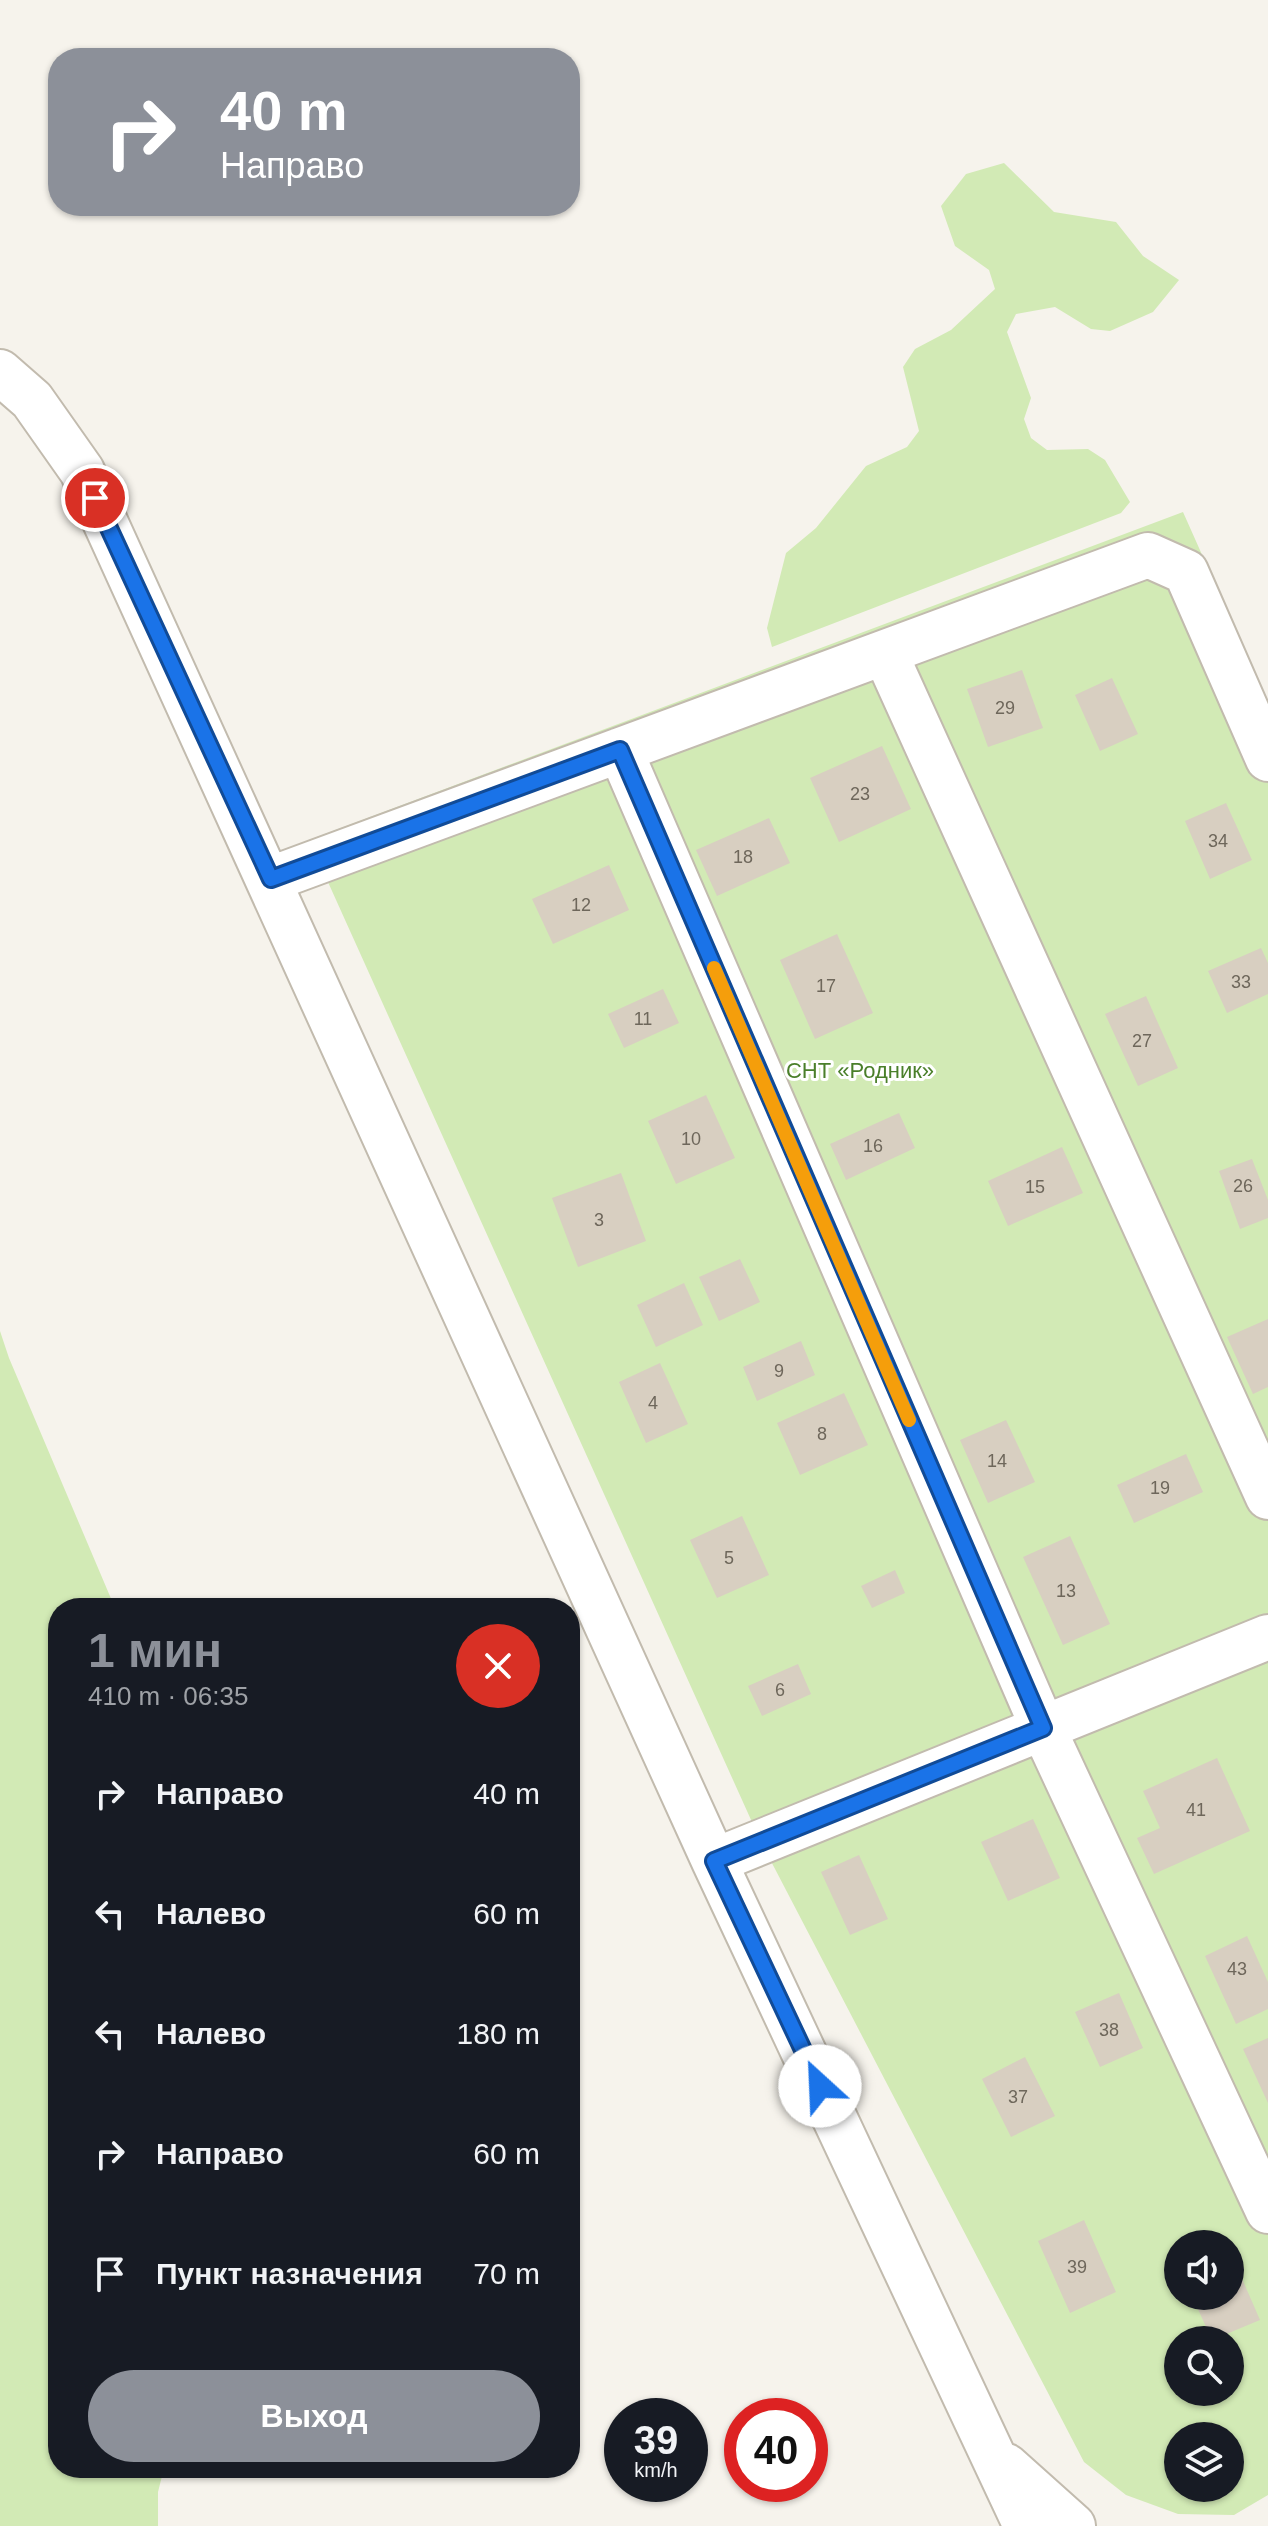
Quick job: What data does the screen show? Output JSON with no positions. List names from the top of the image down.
{
  "parks": ["СНТ «Родник»"],
  "house_numbers": [
    "29",
    "23",
    "34",
    "18",
    "12",
    "33",
    "17",
    "11",
    "27",
    "10",
    "16",
    "26",
    "15",
    "3",
    "9",
    "4",
    "8",
    "14",
    "19",
    "5",
    "13",
    "6",
    "41",
    "43",
    "38",
    "37",
    "39"
  ],
  "page": {
    "turn": ["40 m", "Направо"],
    "heading": ["1 мин", "410 m · 06:35"],
    "list": [
      {
        "name": "Направо",
        "value": "40 m"
      },
      {
        "name": "Налево",
        "value": "60 m"
      },
      {
        "name": "Налево",
        "value": "180 m"
      },
      {
        "name": "Направо",
        "value": "60 m"
      },
      {
        "name": "Пункт назначения",
        "value": "70 m"
      }
    ],
    "buttons": "Выход",
    "speed": "39 km/h",
    "limit": "40"
  }
}
